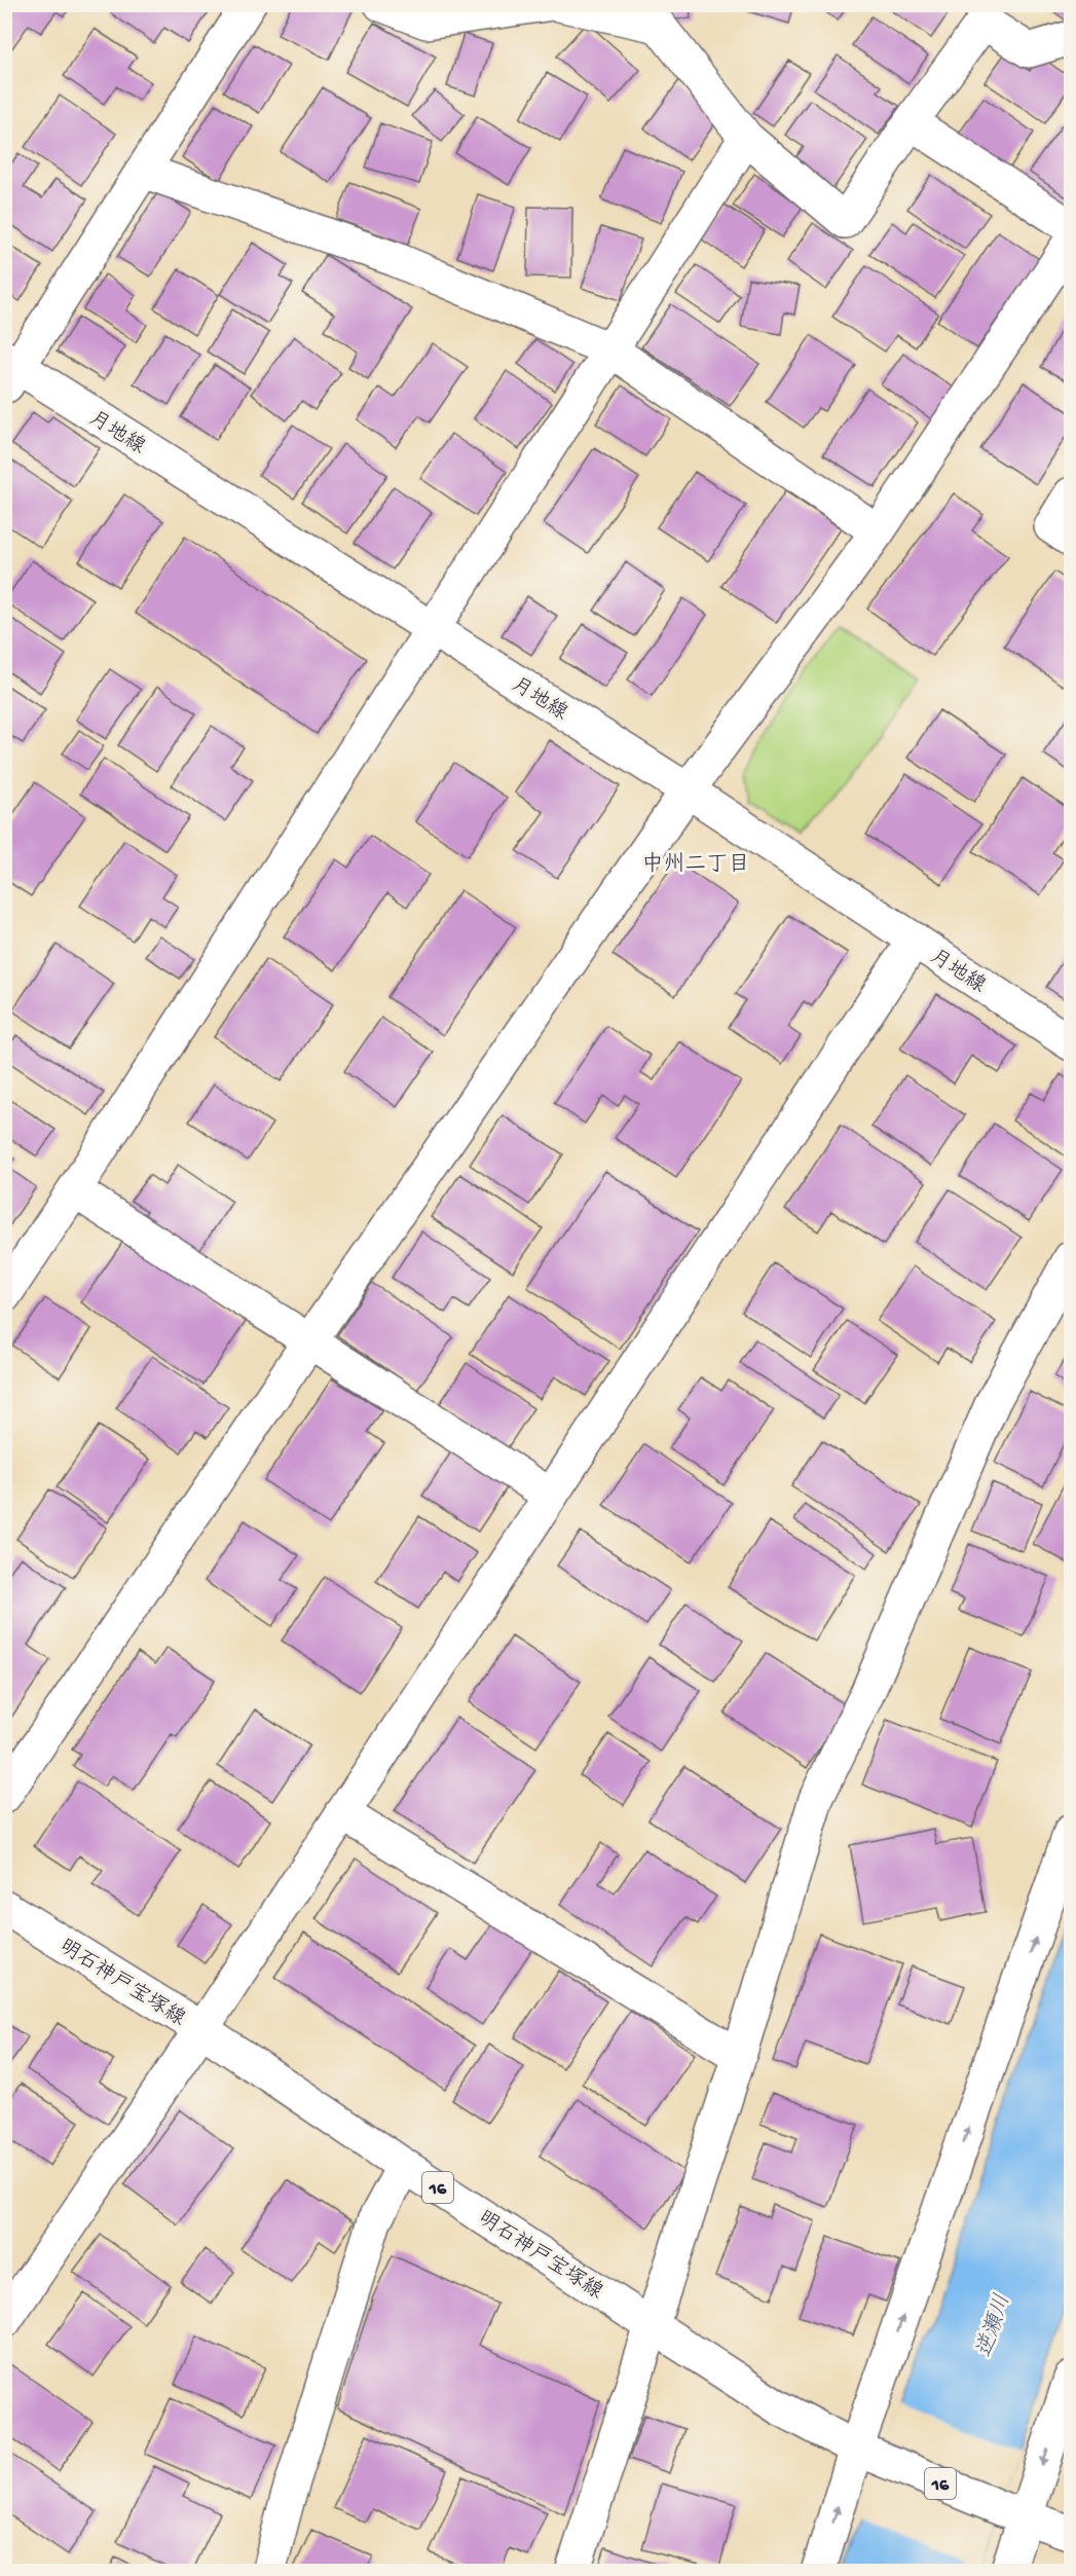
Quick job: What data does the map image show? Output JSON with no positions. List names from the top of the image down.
{
  "streets": {
    "street": ["月地線", "明石神戸宝塚線", "16"]
  },
  "districts": ["中州二丁目"],
  "water": ["逆瀬川"]
}
